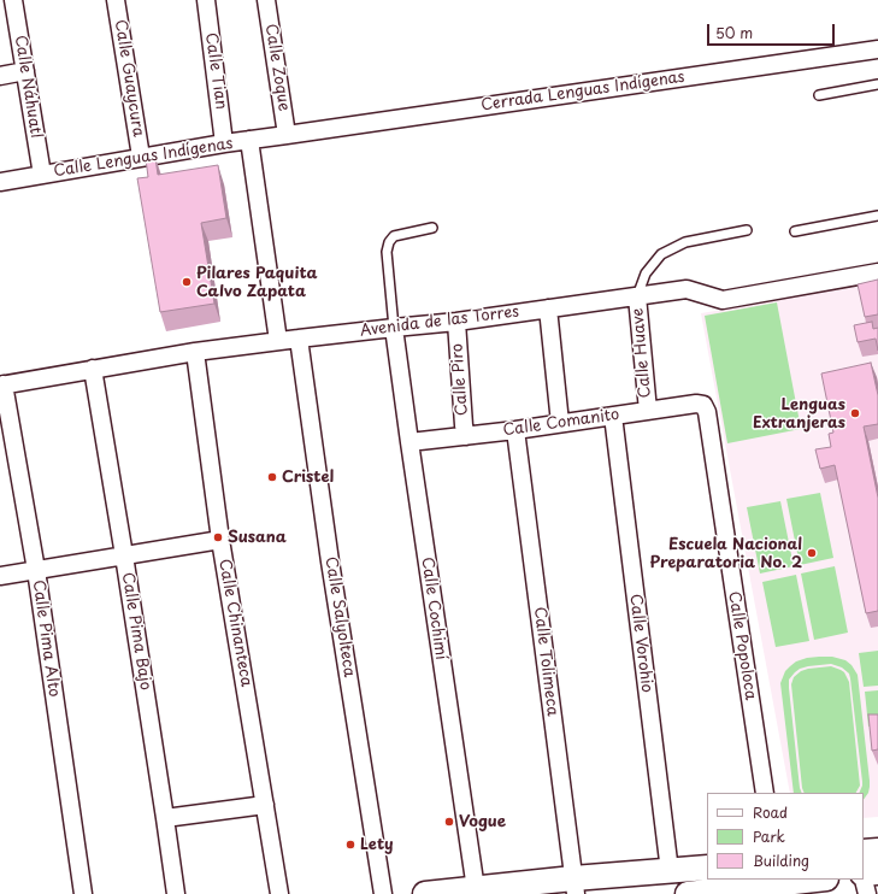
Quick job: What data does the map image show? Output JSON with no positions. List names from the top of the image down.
{
  "streets": {
    "street": [
      "Calle Zoque",
      "Calle Tian",
      "Calle Guaycura",
      "Calle Náhuatl",
      "Cerrada Lenguas Indígenas",
      "Calle Lenguas Indígenas",
      "Avenida de las Torres",
      "Calle Huave",
      "Calle Piro",
      "Calle Comanito",
      "Calle Cochimí",
      "Calle Salyolteca",
      "Calle Chinanteca",
      "Calle Pima Bajo",
      "Calle Pima Alto",
      "Calle Vorohio",
      "Calle Popoloca",
      "Calle Tolimeca"
    ]
  },
  "crossings": [
    ["Calle Zoque", "Cerrada Lenguas Indígenas"],
    ["Calle Zoque", "Calle Lenguas Indígenas"],
    ["Calle Tian", "Calle Lenguas Indígenas"],
    ["Calle Guaycura", "Calle Lenguas Indígenas"],
    ["Calle Náhuatl", "Calle Lenguas Indígenas"],
    ["Cerrada Lenguas Indígenas", "Calle Lenguas Indígenas"],
    ["Avenida de las Torres", "Calle Huave"],
    ["Avenida de las Torres", "Calle Piro"],
    ["Avenida de las Torres", "Calle Cochimí"],
    ["Avenida de las Torres", "Calle Salyolteca"],
    ["Avenida de las Torres", "Calle Chinanteca"],
    ["Avenida de las Torres", "Calle Pima Bajo"],
    ["Avenida de las Torres", "Calle Pima Alto"],
    ["Calle Huave", "Calle Comanito"],
    ["Calle Piro", "Calle Comanito"],
    ["Calle Comanito", "Calle Cochimí"],
    ["Calle Comanito", "Calle Vorohio"],
    ["Calle Comanito", "Calle Popoloca"],
    ["Calle Comanito", "Calle Tolimeca"]
  ],
  "places": [
    "Pilares Paquita Calvo Zapata",
    "Lenguas Extranjeras",
    "Cristel",
    "Susana",
    "Escuela Nacional Preparatoria No. 2",
    "Vogue",
    "Lety"
  ],
  "legend": ["Road", "Park", "Building"],
  "scale_bar": "50 m"
}
